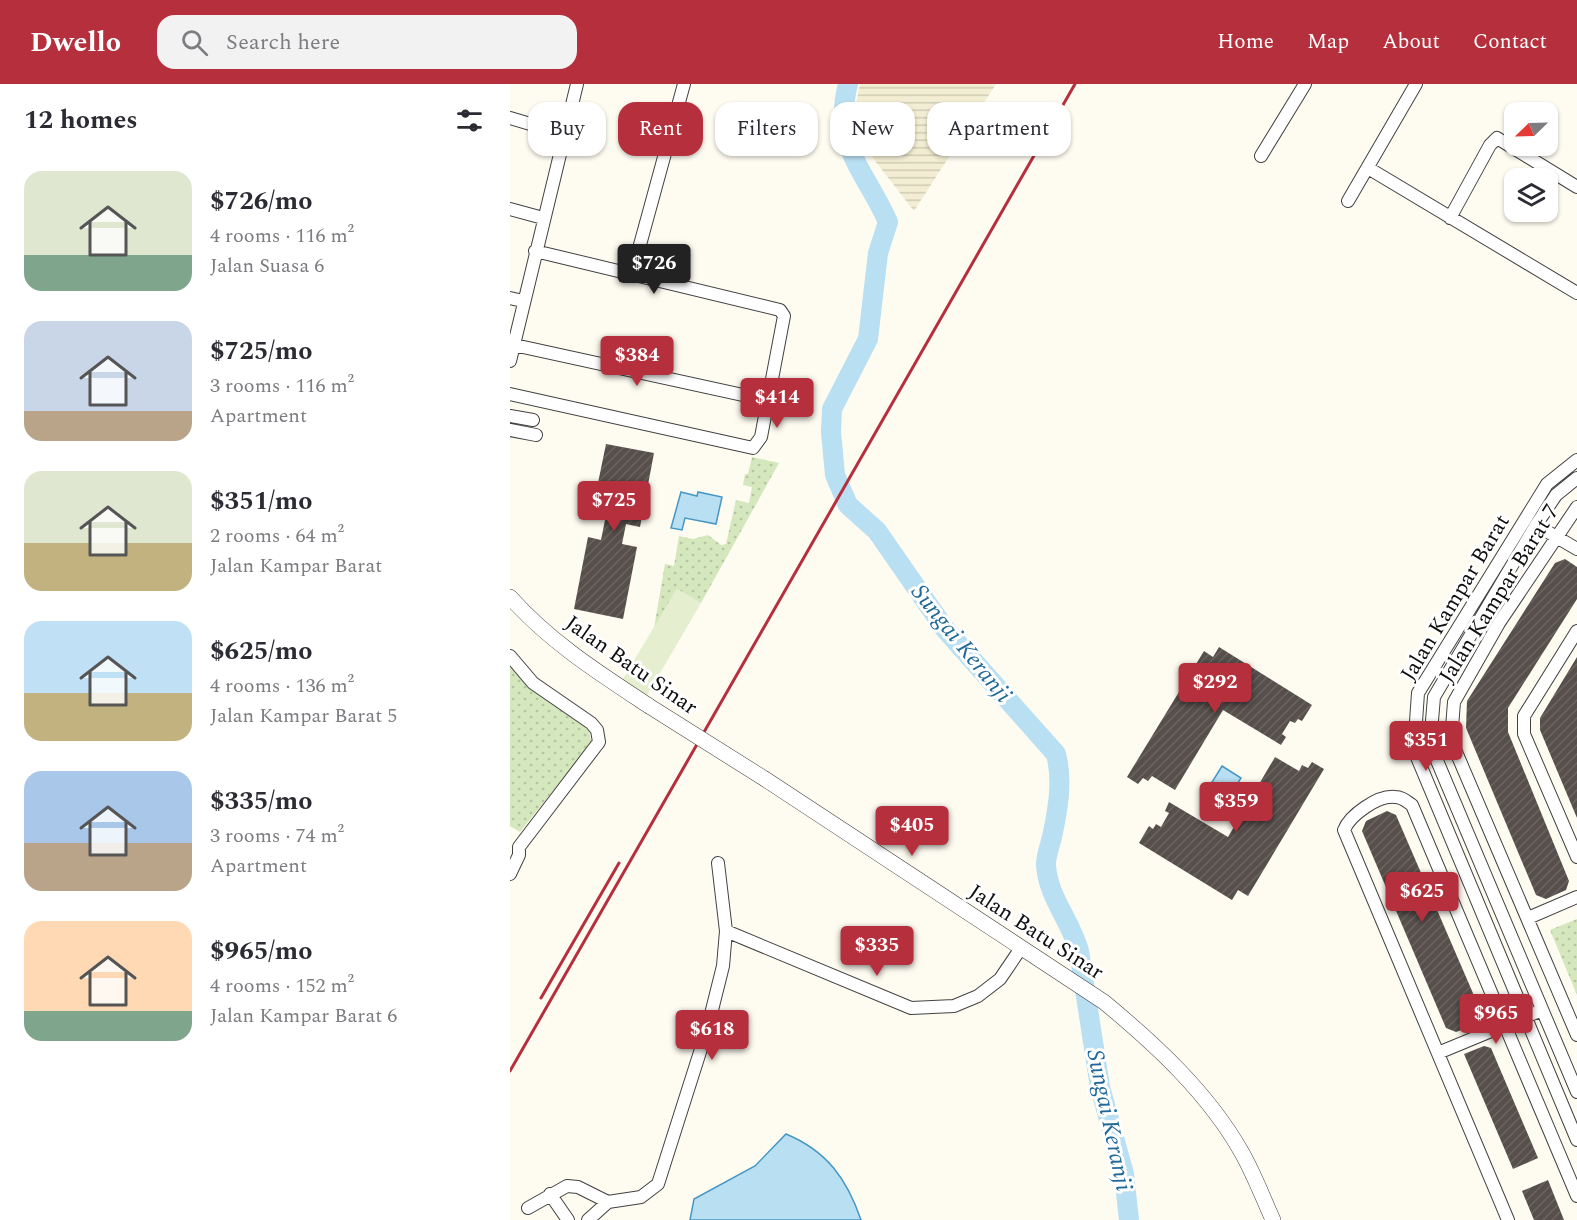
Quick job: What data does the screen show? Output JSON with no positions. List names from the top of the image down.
{
  "streets": {
    "street": ["Jalan Kampar Barat 7", "Jalan Kampar Barat", "Jalan Batu Sinar"]
  },
  "water": ["Sungai Keranji"],
  "north": "bottom left",
  "page": {
    "header": "Dwello",
    "search": "Search here",
    "nav": [
      "Home",
      "Map",
      "About",
      "Contact"
    ],
    "heading": "12 homes",
    "chip": [
      "Buy",
      "Rent",
      "Filters",
      "New",
      "Apartment"
    ],
    "list": [
      {
        "name": "$726/mo",
        "note": "4 rooms · 116 m² · Jalan Suasa 6"
      },
      {
        "name": "$725/mo",
        "note": "3 rooms · 116 m² · Apartment"
      },
      {
        "name": "$351/mo",
        "note": "2 rooms · 64 m² · Jalan Kampar Barat"
      },
      {
        "name": "$625/mo",
        "note": "4 rooms · 136 m² · Jalan Kampar Barat 5"
      },
      {
        "name": "$335/mo",
        "note": "3 rooms · 74 m² · Apartment"
      },
      {
        "name": "$965/mo",
        "note": "4 rooms · 152 m² · Jalan Kampar Barat 6"
      }
    ],
    "price": [
      "$726",
      "$384",
      "$414",
      "$725",
      "$292",
      "$351",
      "$359",
      "$405",
      "$625",
      "$335",
      "$965",
      "$618"
    ]
  }
}
